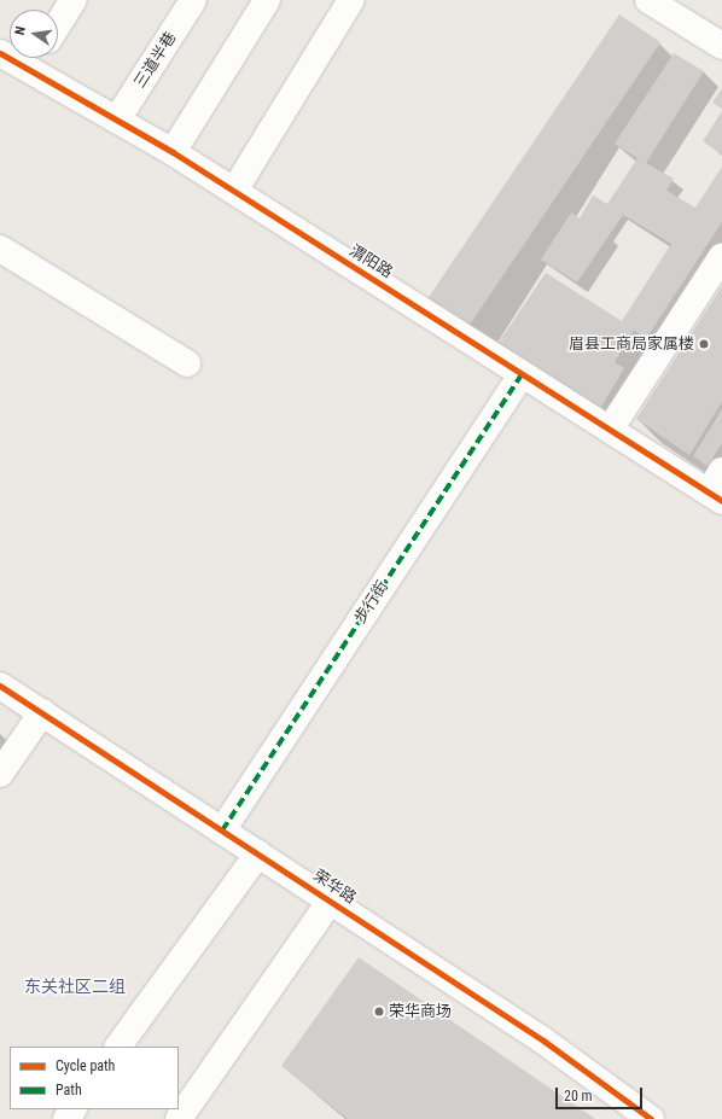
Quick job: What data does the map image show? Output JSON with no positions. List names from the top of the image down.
{
  "streets": {
    "street": [
      "三道半巷",
      "渭阳路",
      "步行街",
      "荣华路"
    ]
  },
  "crossings": [
    ["三道半巷", "渭阳路"],
    ["渭阳路", "步行街"],
    ["步行街", "荣华路"]
  ],
  "districts": ["东关社区二组"],
  "places": ["眉县工商局家属楼", "荣华商场"],
  "legend": ["Cycle path", "Path"],
  "scale_bar": "20 m",
  "north": "left"
}
